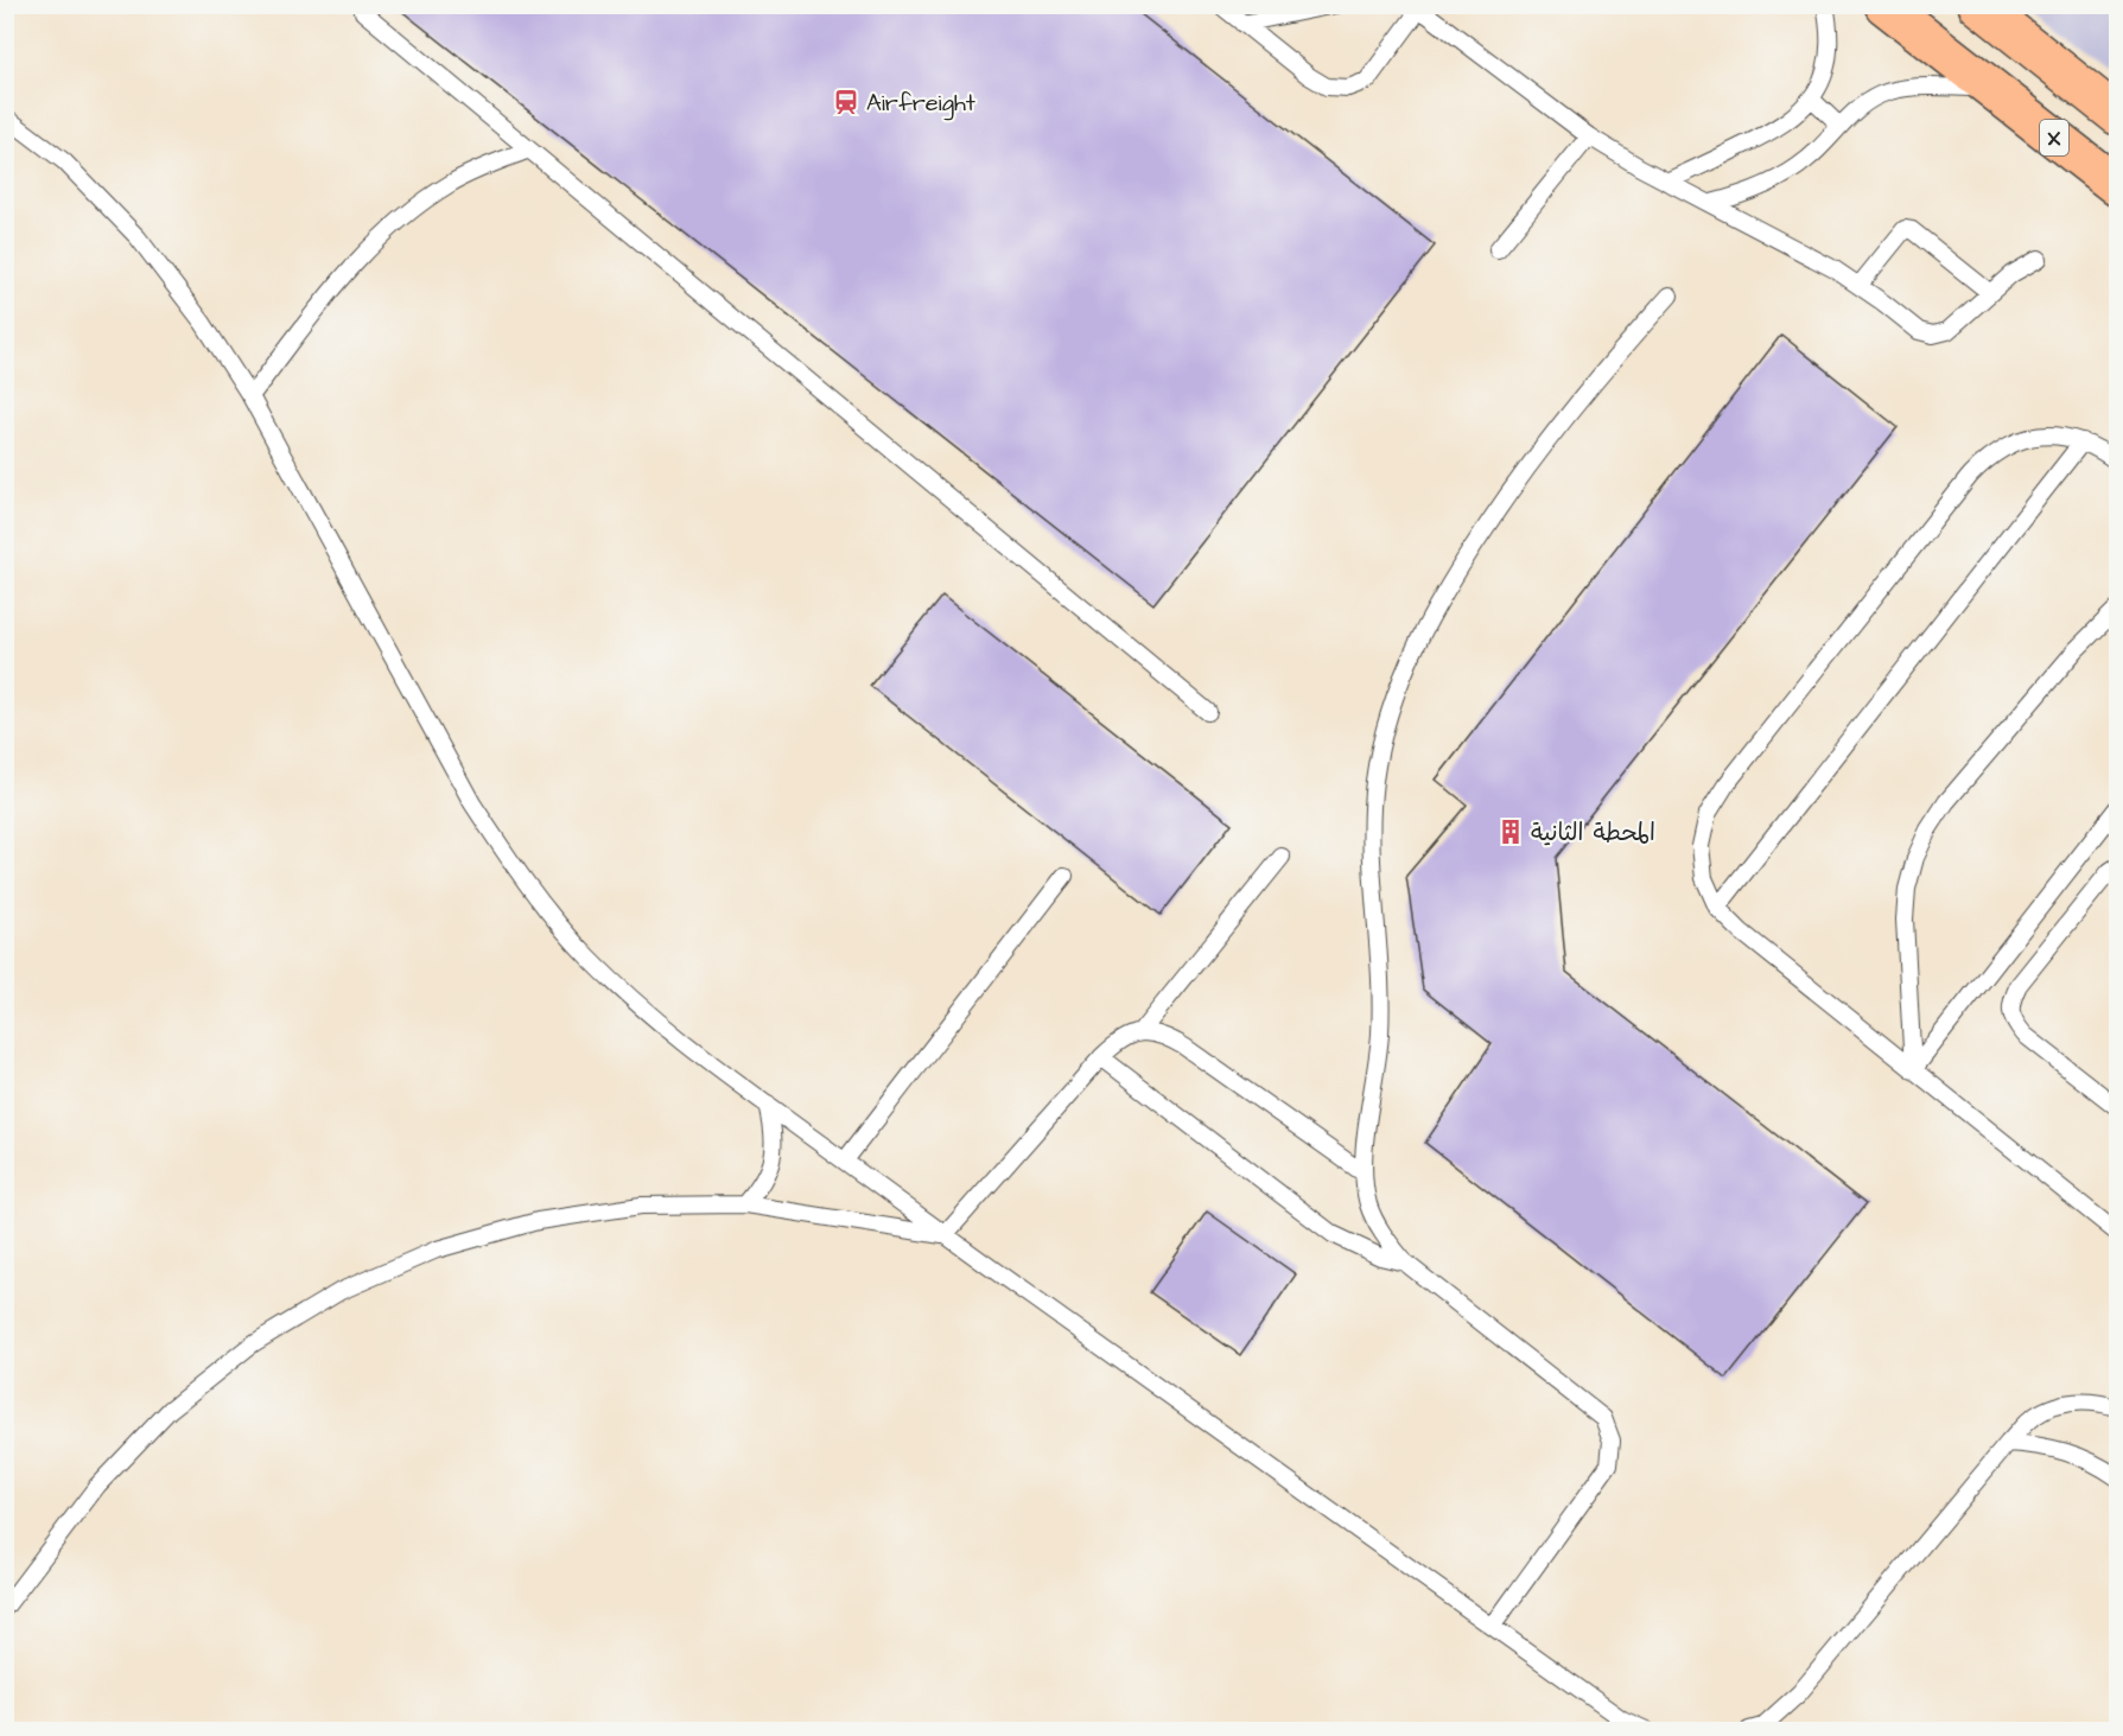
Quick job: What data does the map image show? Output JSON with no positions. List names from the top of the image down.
{
  "streets": {
    "highway": ["X"]
  },
  "places": {
    "station": ["Airfreight"],
    "building": ["المحطة الثانية"]
  }
}
